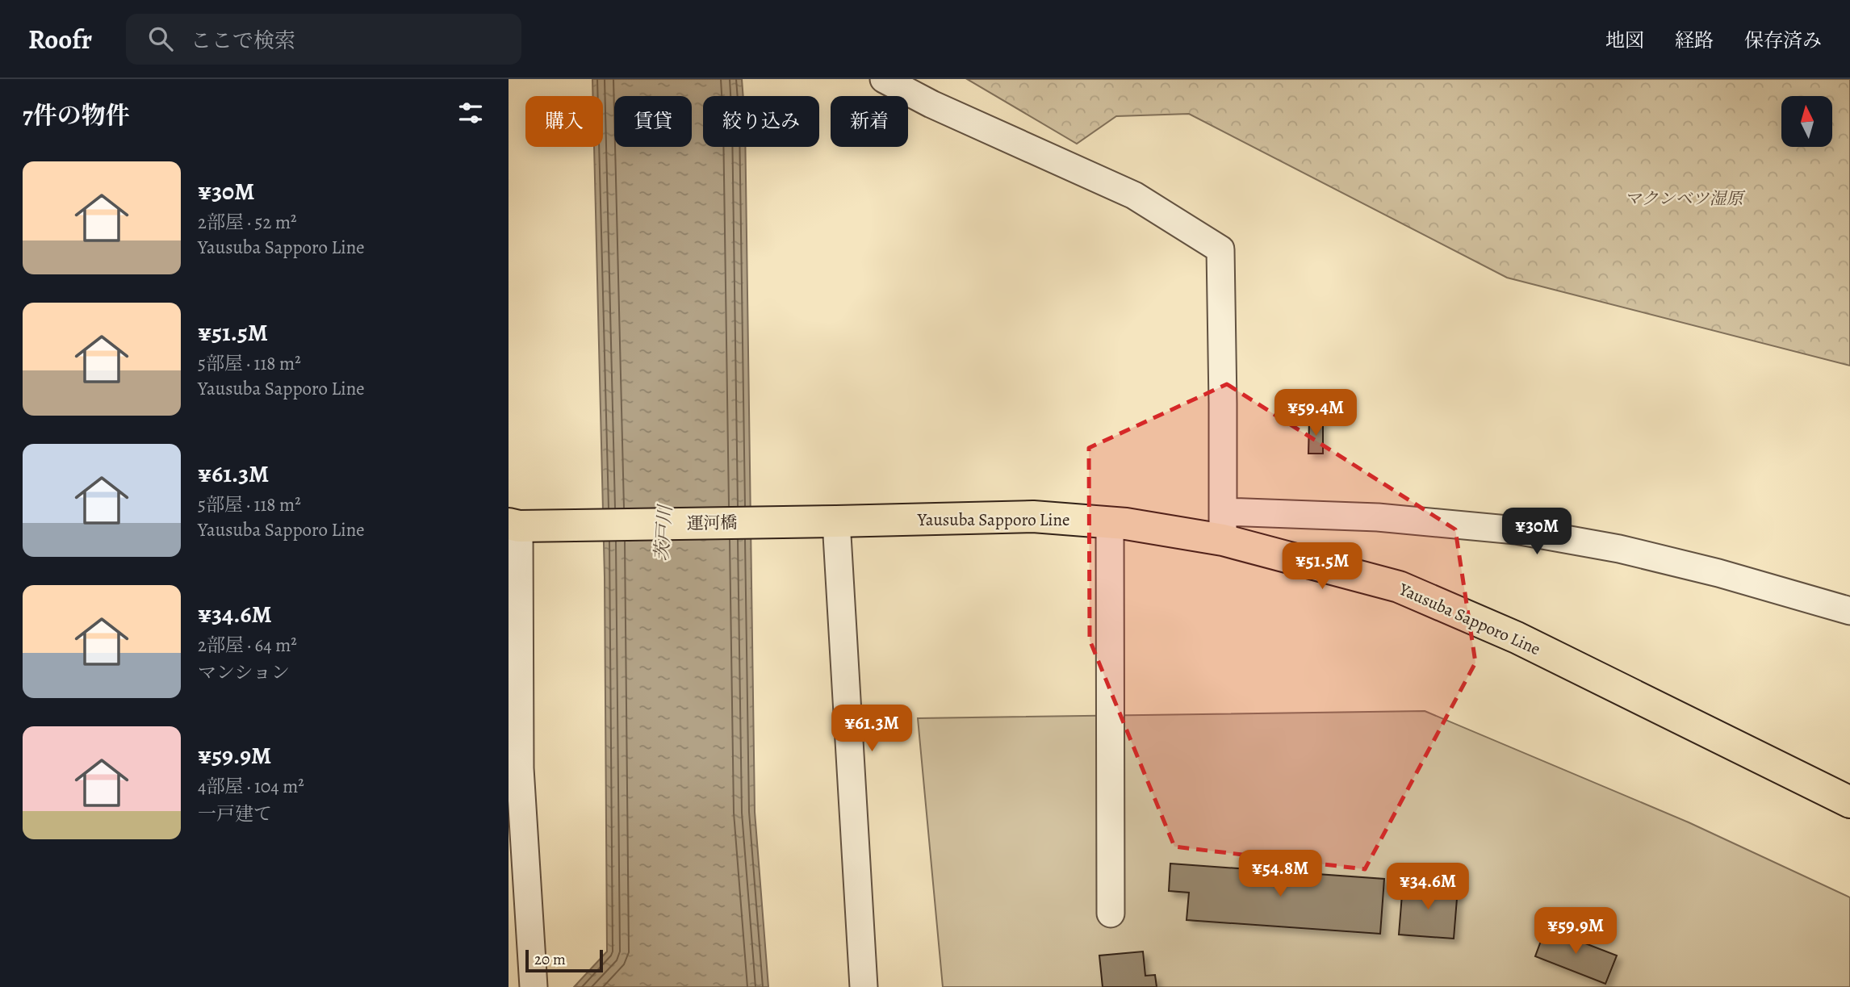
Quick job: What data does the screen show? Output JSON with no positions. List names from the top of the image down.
{
  "streets": {
    "main road": ["Yausuba Sapporo Line", "運河橋"]
  },
  "crossings": [
    ["Yausuba Sapporo Line", "運河橋"]
  ],
  "water": ["茨戸川"],
  "parks": ["マクンベツ湿原"],
  "scale_bar": "20 m",
  "north": "top",
  "page": {
    "header": "Roofr",
    "search": "ここで検索",
    "nav": ["地図", "経路", "保存済み"],
    "heading": "7件の物件",
    "chip": [
      "購入",
      "賃貸",
      "絞り込み",
      "新着"
    ],
    "list": [
      {
        "name": "¥30M",
        "note": "2部屋 · 52 m² · Yausuba Sapporo Line"
      },
      {
        "name": "¥51.5M",
        "note": "5部屋 · 118 m² · Yausuba Sapporo Line"
      },
      {
        "name": "¥61.3M",
        "note": "5部屋 · 118 m² · Yausuba Sapporo Line"
      },
      {
        "name": "¥34.6M",
        "note": "2部屋 · 64 m² · マンション"
      },
      {
        "name": "¥59.9M",
        "note": "4部屋 · 104 m² · 一戸建て"
      }
    ],
    "price": [
      "¥59.4M",
      "¥30M",
      "¥51.5M",
      "¥61.3M",
      "¥54.8M",
      "¥34.6M",
      "¥59.9M"
    ],
    "scale": "20 m"
  }
}
